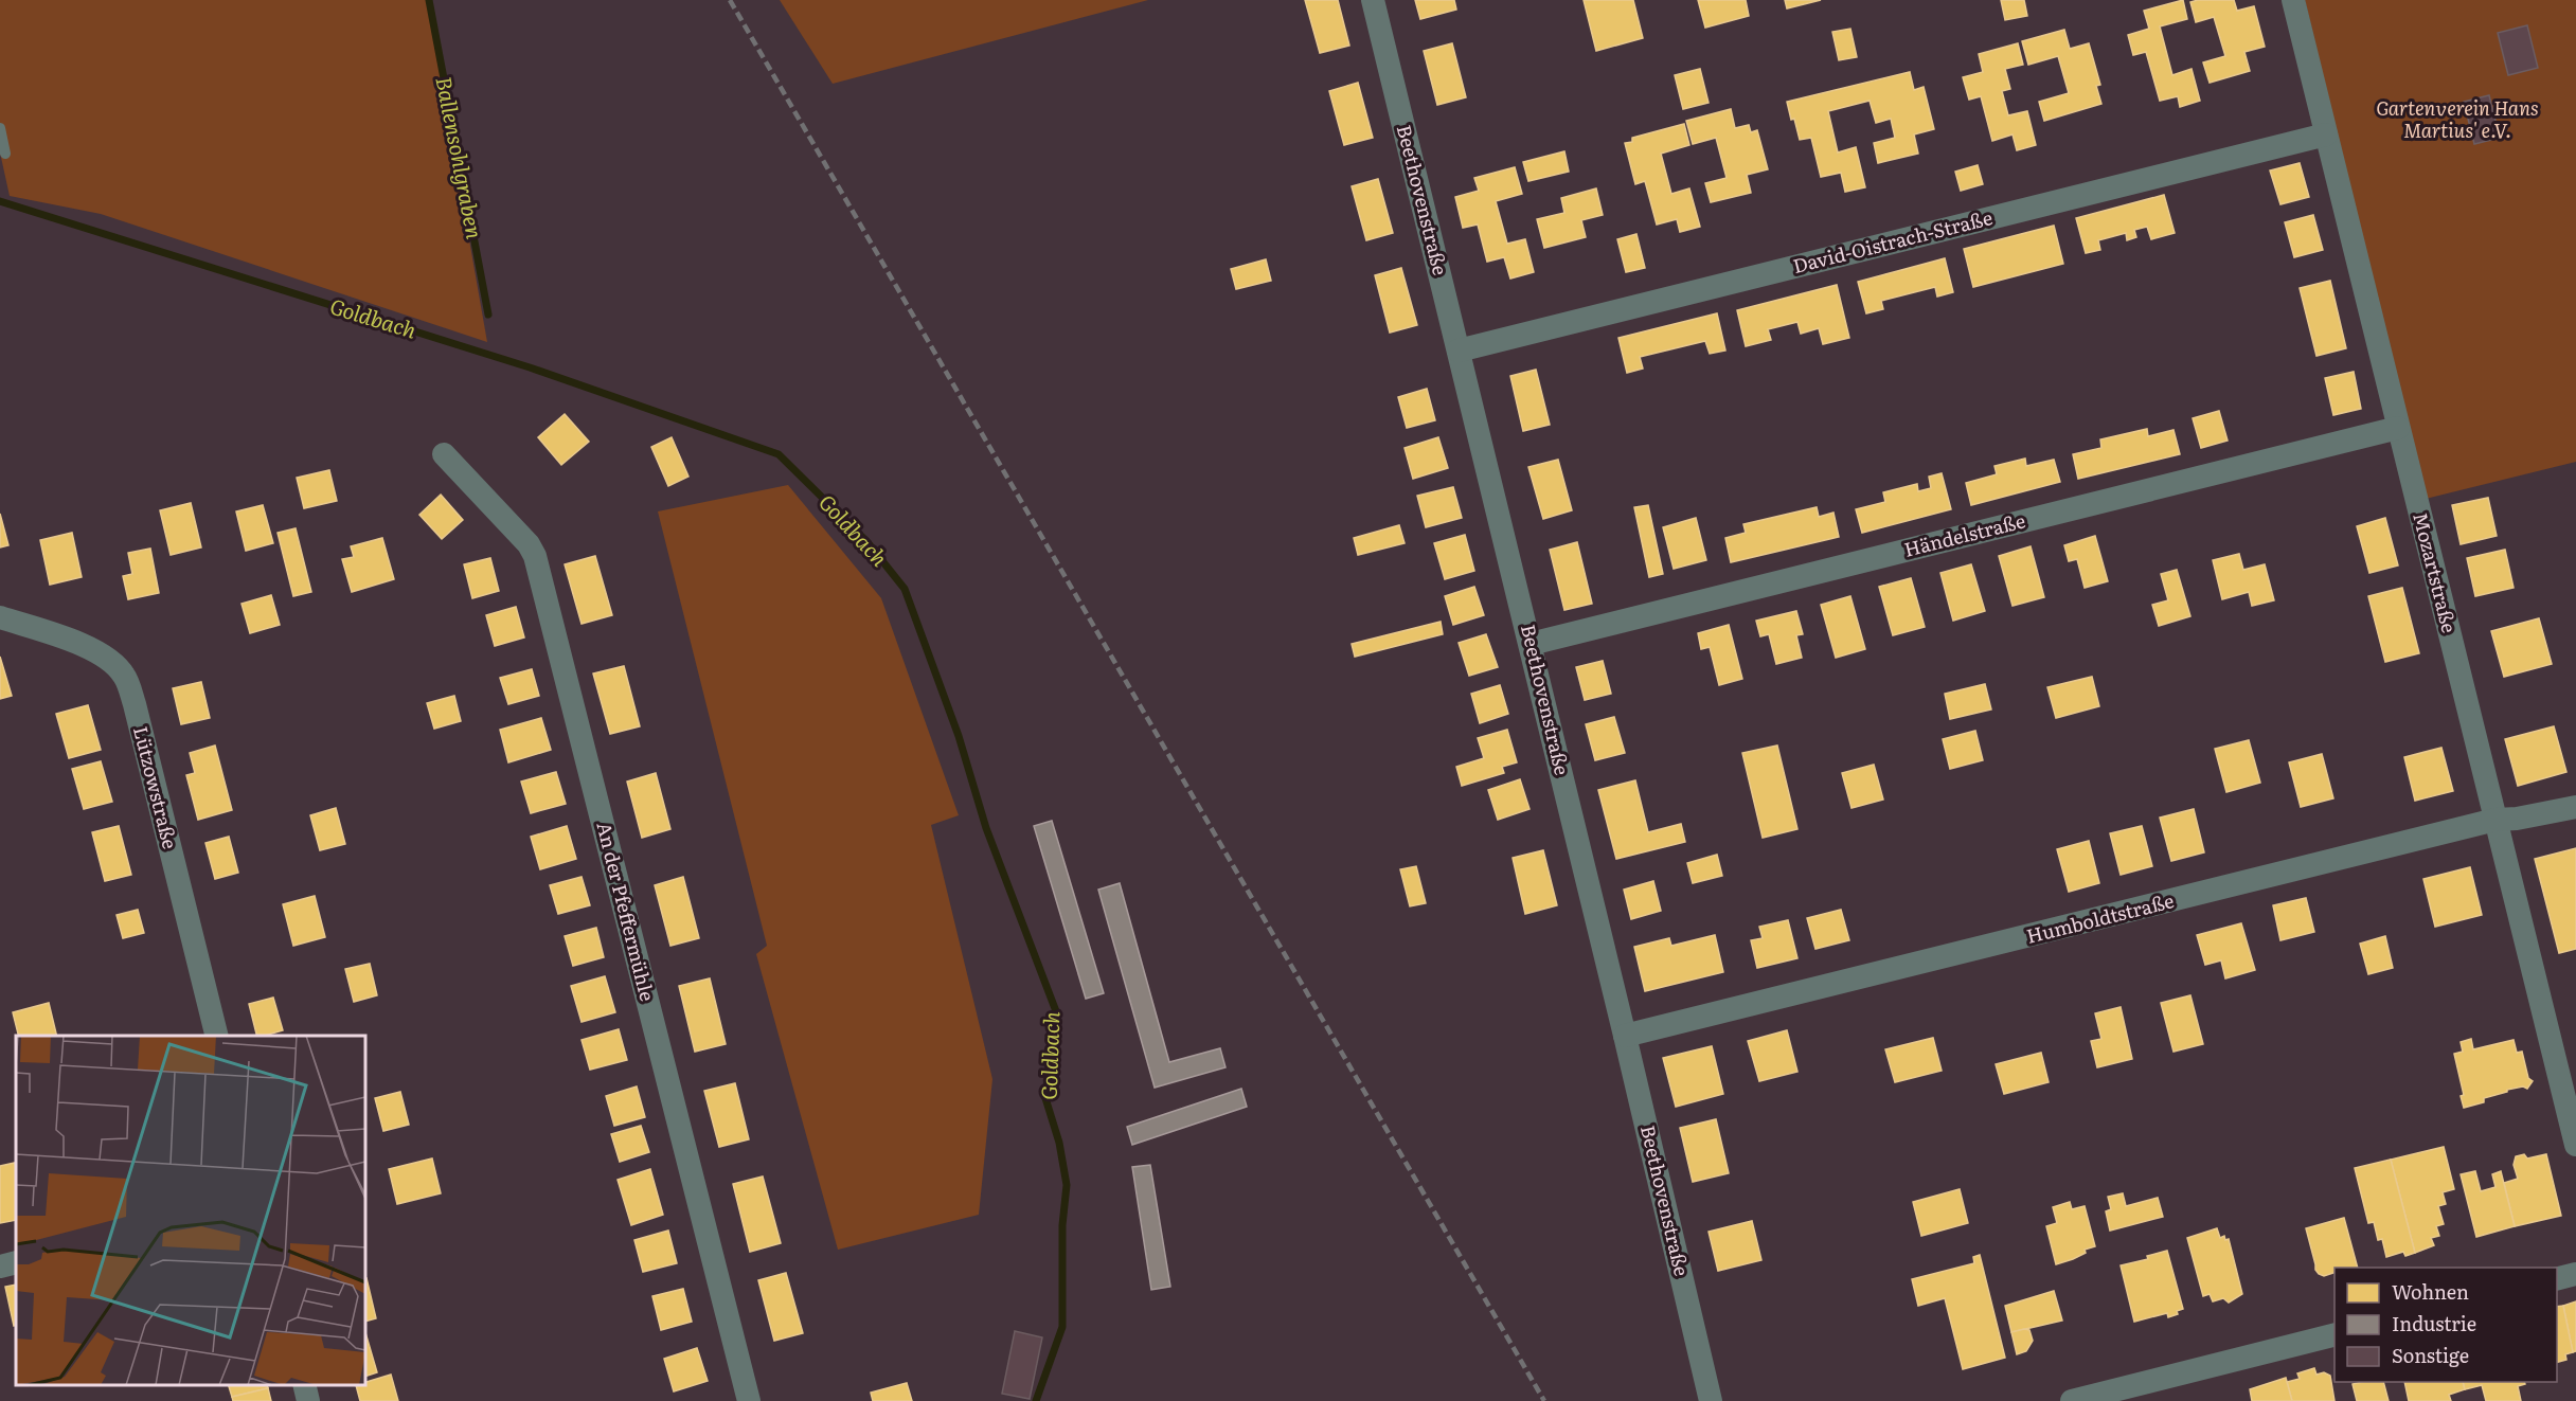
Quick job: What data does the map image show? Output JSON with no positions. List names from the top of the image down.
{
  "streets": {
    "street": [
      "Beethovenstraße",
      "David-Oistrach-Straße",
      "Händelstraße",
      "Mozartstraße",
      "Lützowstraße",
      "An der Pfeffermühle",
      "Humboldtstraße"
    ]
  },
  "crossings": [
    ["Beethovenstraße", "David-Oistrach-Straße"],
    ["Beethovenstraße", "Händelstraße"],
    ["Beethovenstraße", "Humboldtstraße"],
    ["David-Oistrach-Straße", "Mozartstraße"],
    ["Händelstraße", "Mozartstraße"],
    ["Mozartstraße", "Humboldtstraße"]
  ],
  "water": ["Ballensohlgraben", "Goldbach"],
  "parks": ["Gartenverein Hans Martius' e.V."],
  "legend": ["Wohnen", "Industrie", "Sonstige"]
}
